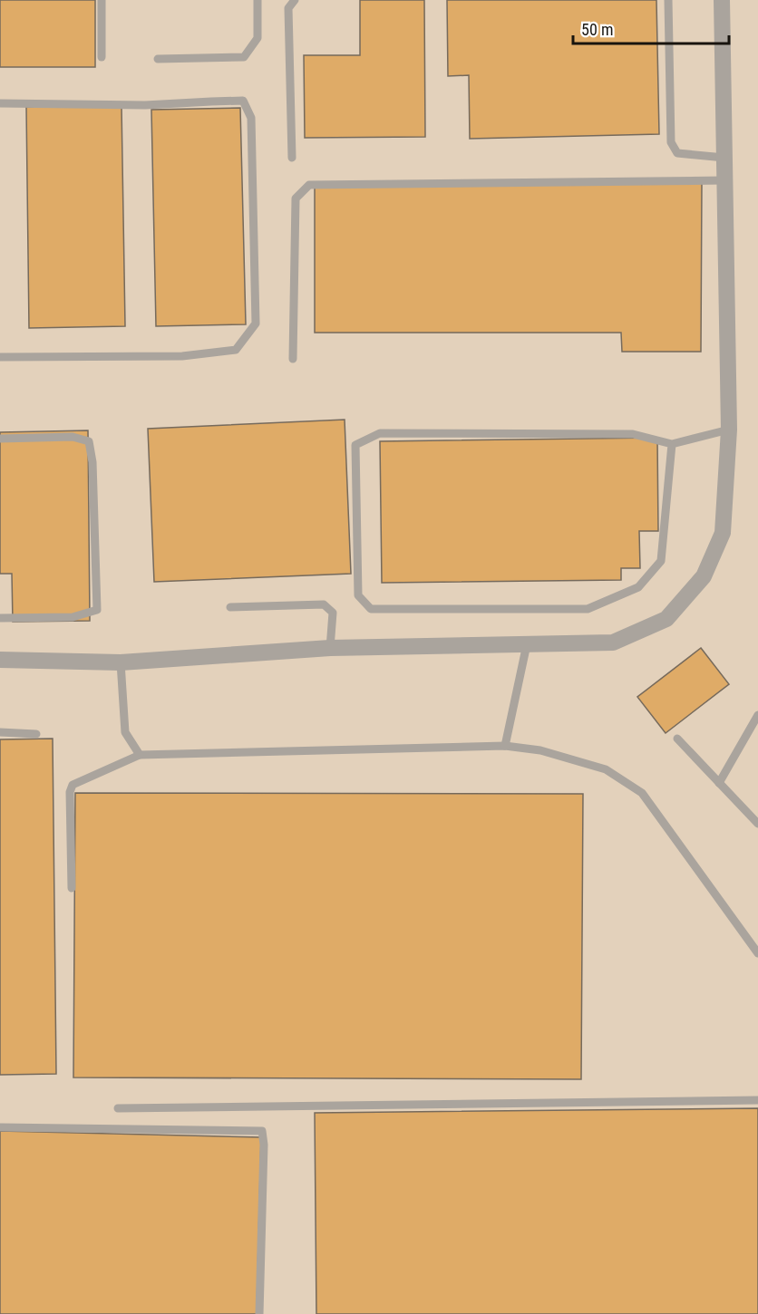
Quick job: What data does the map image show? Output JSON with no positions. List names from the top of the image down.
{
  "scale_bar": "50 m"
}
